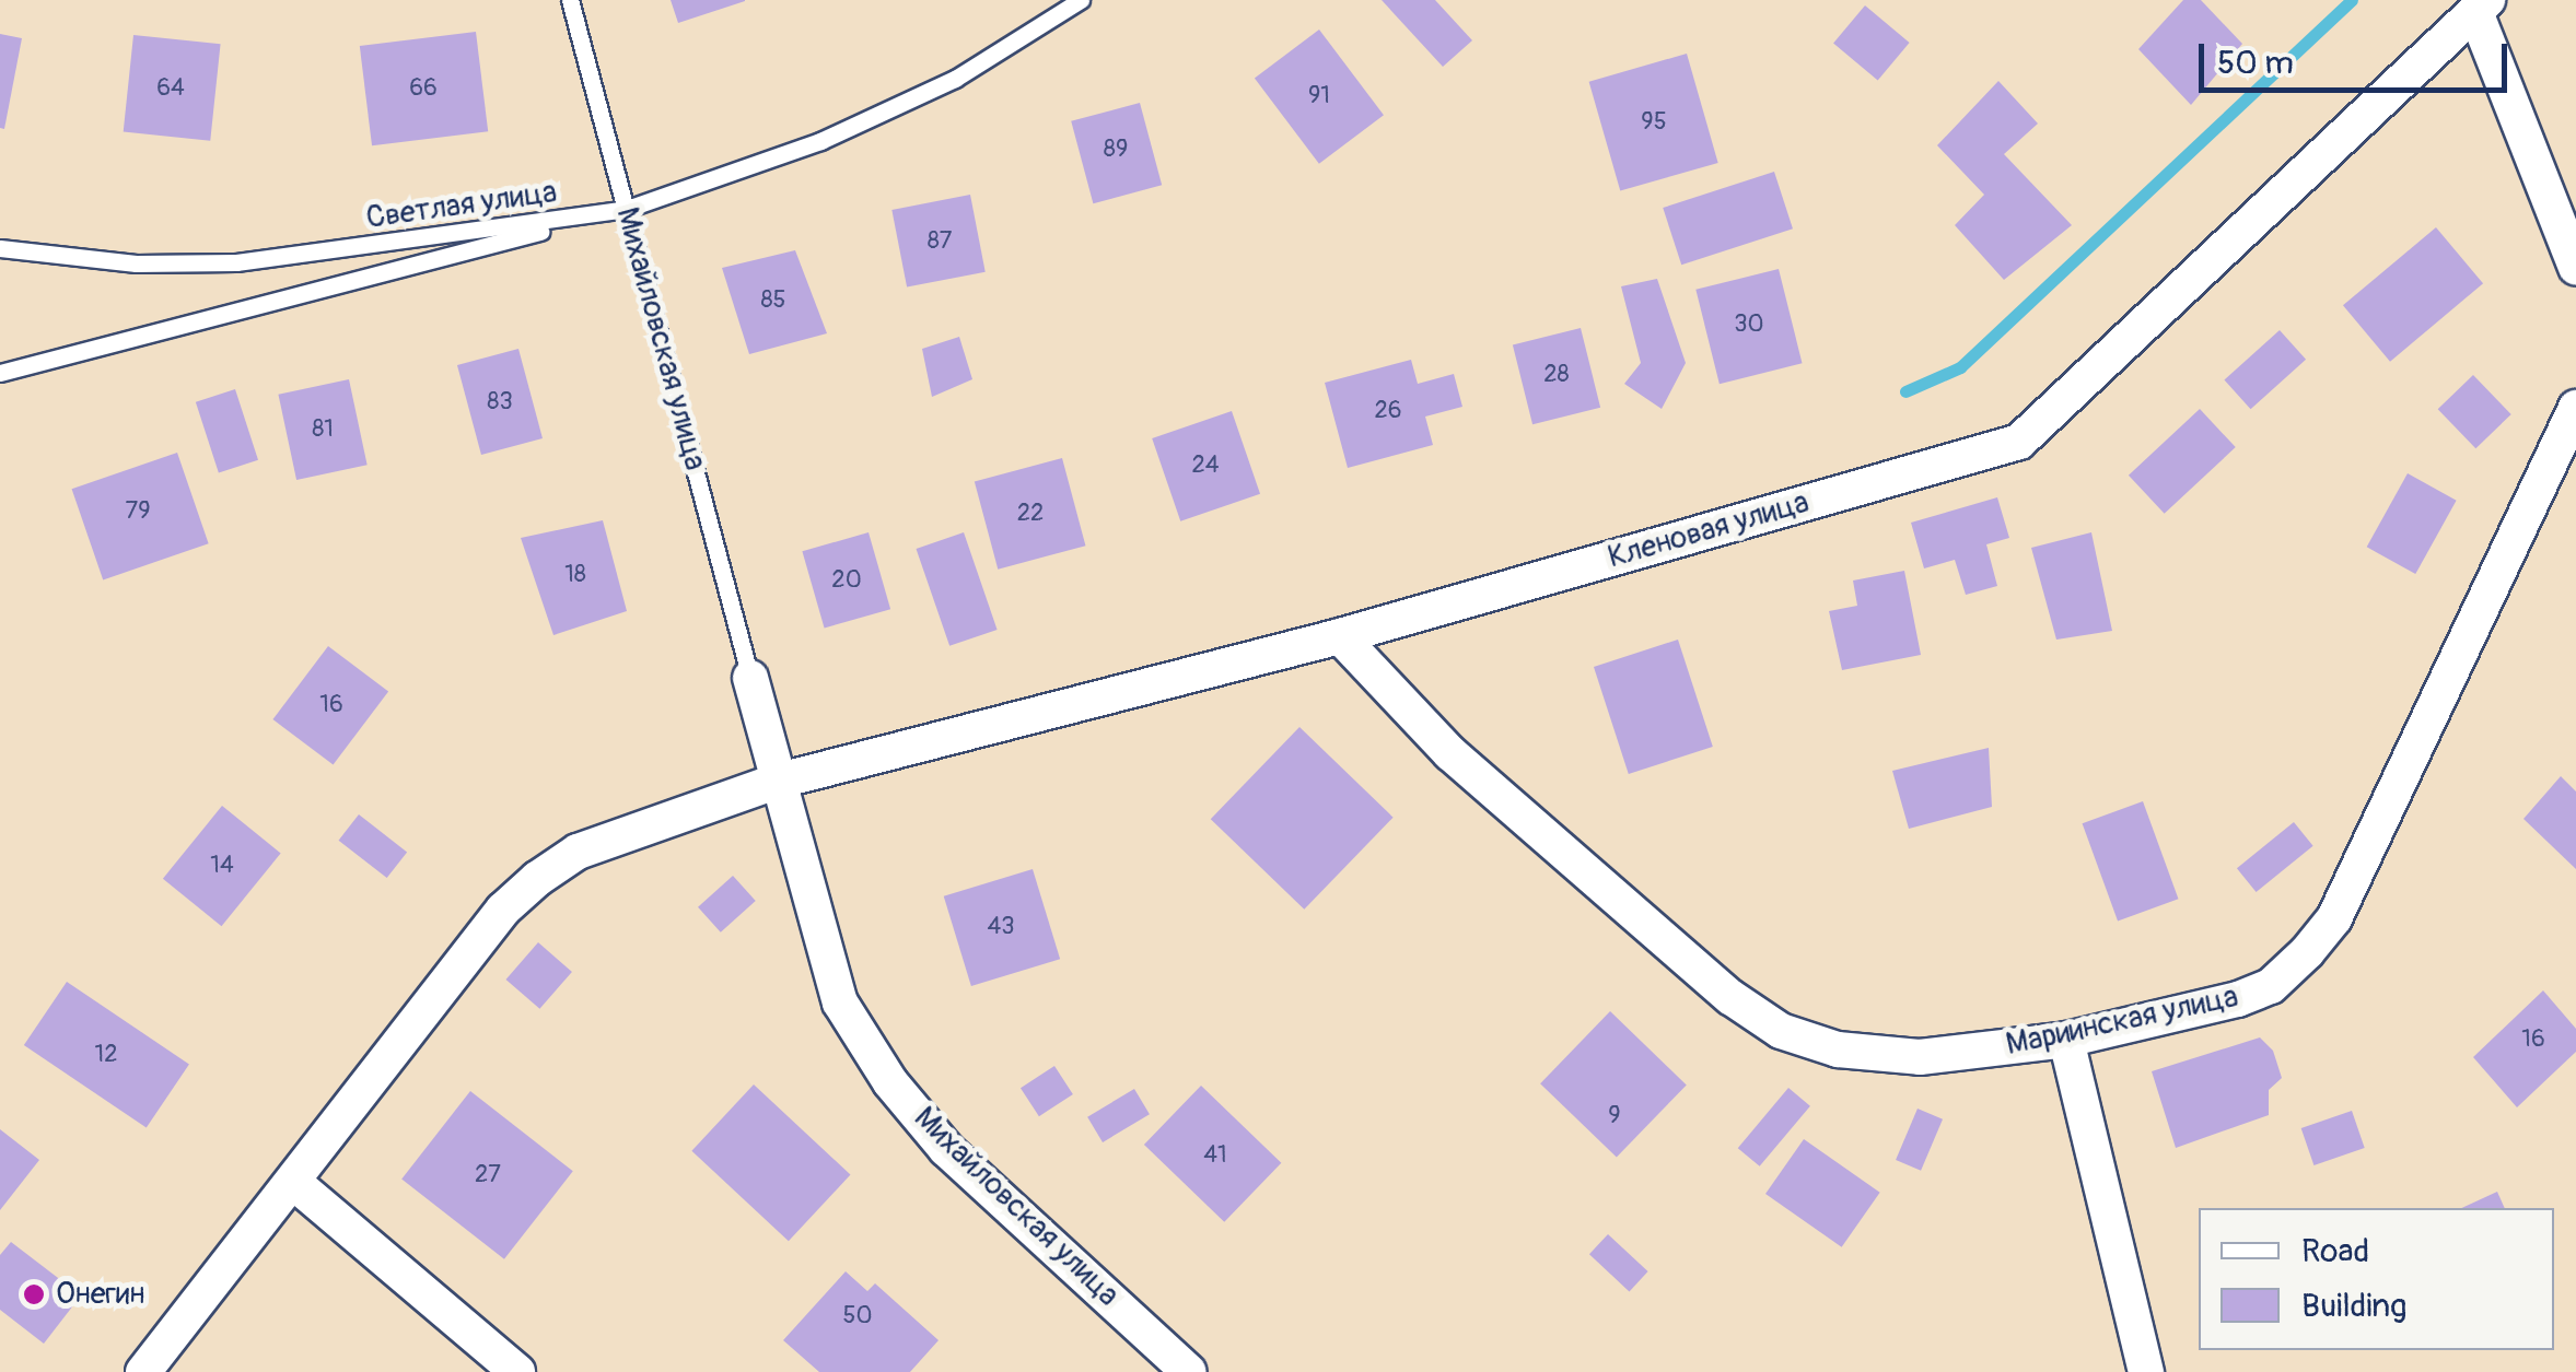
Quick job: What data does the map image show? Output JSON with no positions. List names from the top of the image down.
{
  "streets": {
    "street": ["Михайловская улица", "Кленовая улица", "Мариинская улица"],
    "lane": ["Светлая улица"]
  },
  "crossings": [
    ["Светлая улица", "Михайловская улица"],
    ["Михайловская улица", "Кленовая улица"],
    ["Кленовая улица", "Мариинская улица"]
  ],
  "places": ["Онегин"],
  "house_numbers": [
    "64",
    "66",
    "91",
    "95",
    "89",
    "87",
    "85",
    "30",
    "28",
    "83",
    "26",
    "81",
    "24",
    "79",
    "22",
    "18",
    "20",
    "16",
    "14",
    "43",
    "16",
    "12",
    "9",
    "41",
    "27",
    "50"
  ],
  "legend": ["Road", "Building"],
  "scale_bar": "50 m"
}
